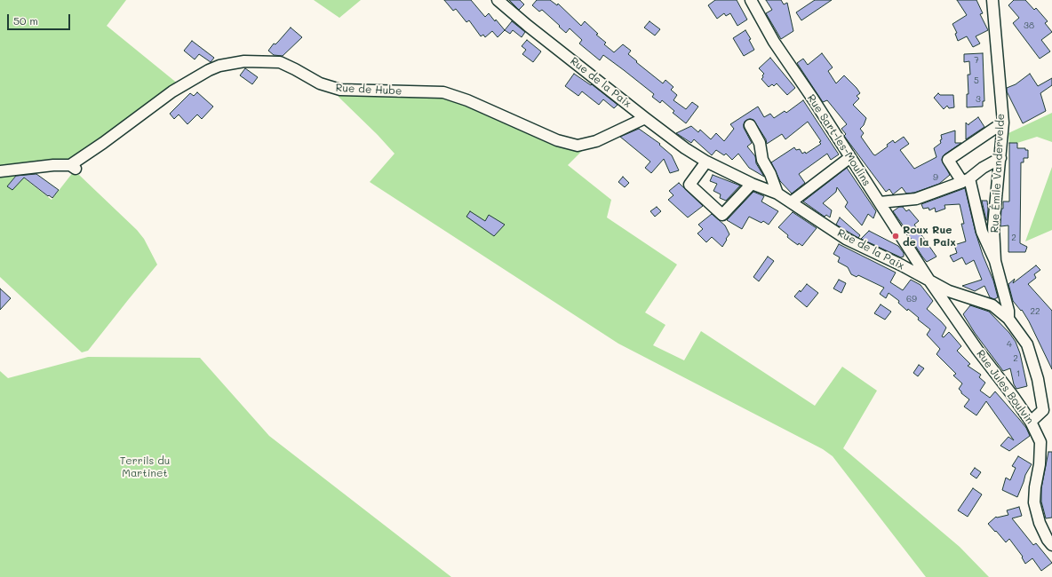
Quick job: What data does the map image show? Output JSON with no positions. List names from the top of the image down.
{
  "streets": {
    "street": [
      "Rue de la Paix",
      "Rue de Hube",
      "Rue Sart-les-Moulins",
      "Rue Émile Vandervelde",
      "Rue Jules Boulvin"
    ]
  },
  "crossings": [
    ["Rue de la Paix", "Rue de Hube"],
    ["Rue de la Paix", "Rue Sart-les-Moulins"],
    ["Rue de la Paix", "Rue Jules Boulvin"],
    ["Rue Sart-les-Moulins", "Rue Jules Boulvin"]
  ],
  "parks": ["Terrils du Martinet"],
  "places": ["Roux Rue de la Paix"],
  "house_numbers": [
    "38",
    "7",
    "5",
    "3",
    "9",
    "2",
    "69",
    "22",
    "4",
    "2",
    "1"
  ],
  "scale_bar": "50 m"
}
